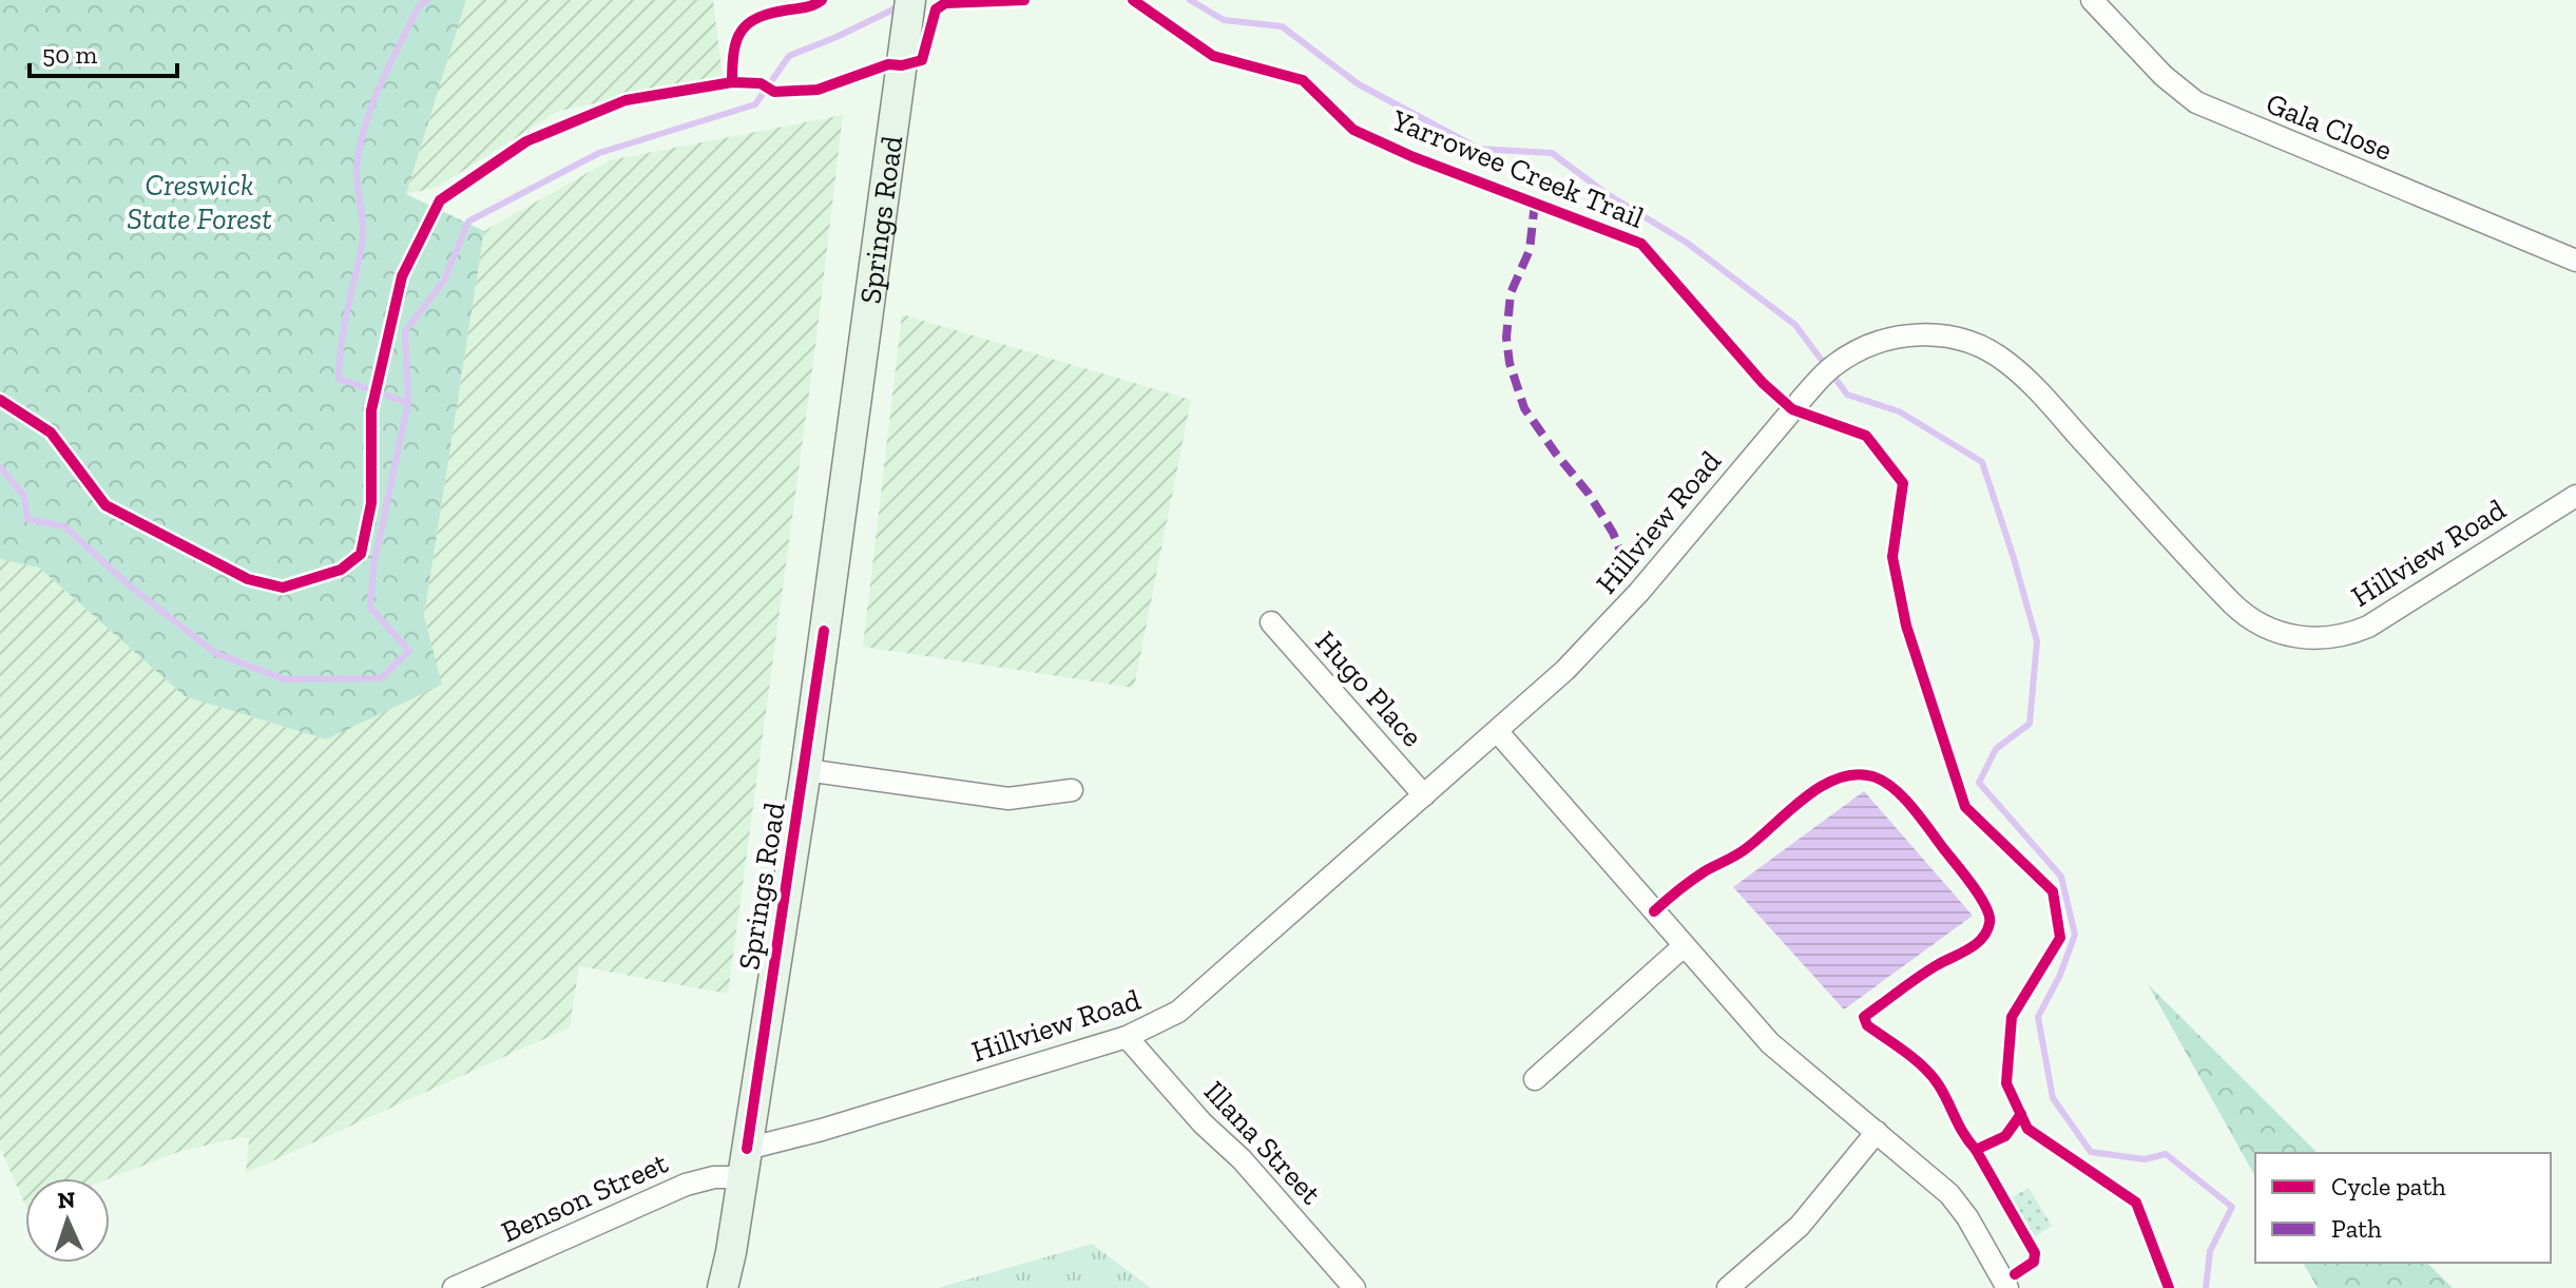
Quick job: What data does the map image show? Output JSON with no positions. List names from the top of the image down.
{
  "streets": {
    "street": [
      "Gala Close",
      "Springs Road",
      "Hillview Road",
      "Hugo Place",
      "Illana Street",
      "Benson Street"
    ],
    "cycle path": ["Yarrowee Creek Trail"]
  },
  "crossings": [
    ["Springs Road", "Hillview Road"],
    ["Springs Road", "Benson Street"],
    ["Hillview Road", "Hugo Place"],
    ["Hillview Road", "Illana Street"],
    ["Hillview Road", "Benson Street"]
  ],
  "parks": ["Creswick State Forest"],
  "legend": ["Cycle path", "Path"],
  "scale_bar": "50 m",
  "north": "top"
}
